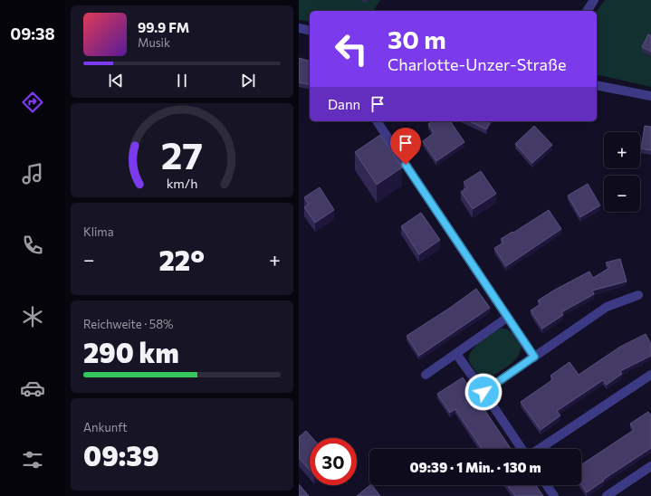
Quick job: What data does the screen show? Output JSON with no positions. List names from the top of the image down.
{
  "page": {
    "tabs": "09:38",
    "turn": ["30 m", "Charlotte-Unzer-Straße"],
    "song": ["99.9 FM", "Musik"],
    "then": "Dann",
    "map_buttons": ["+", "−"],
    "tile": [
      "Klima",
      ["Reichweite · 58%", "290 km"],
      ["Ankunft", "09:39"]
    ],
    "heat": ["−", "22°", "+"],
    "limit": "30",
    "trip": "09:39 · 1 Min. · 130 m",
    "gauge": ["27", "km/h"]
  }
}
